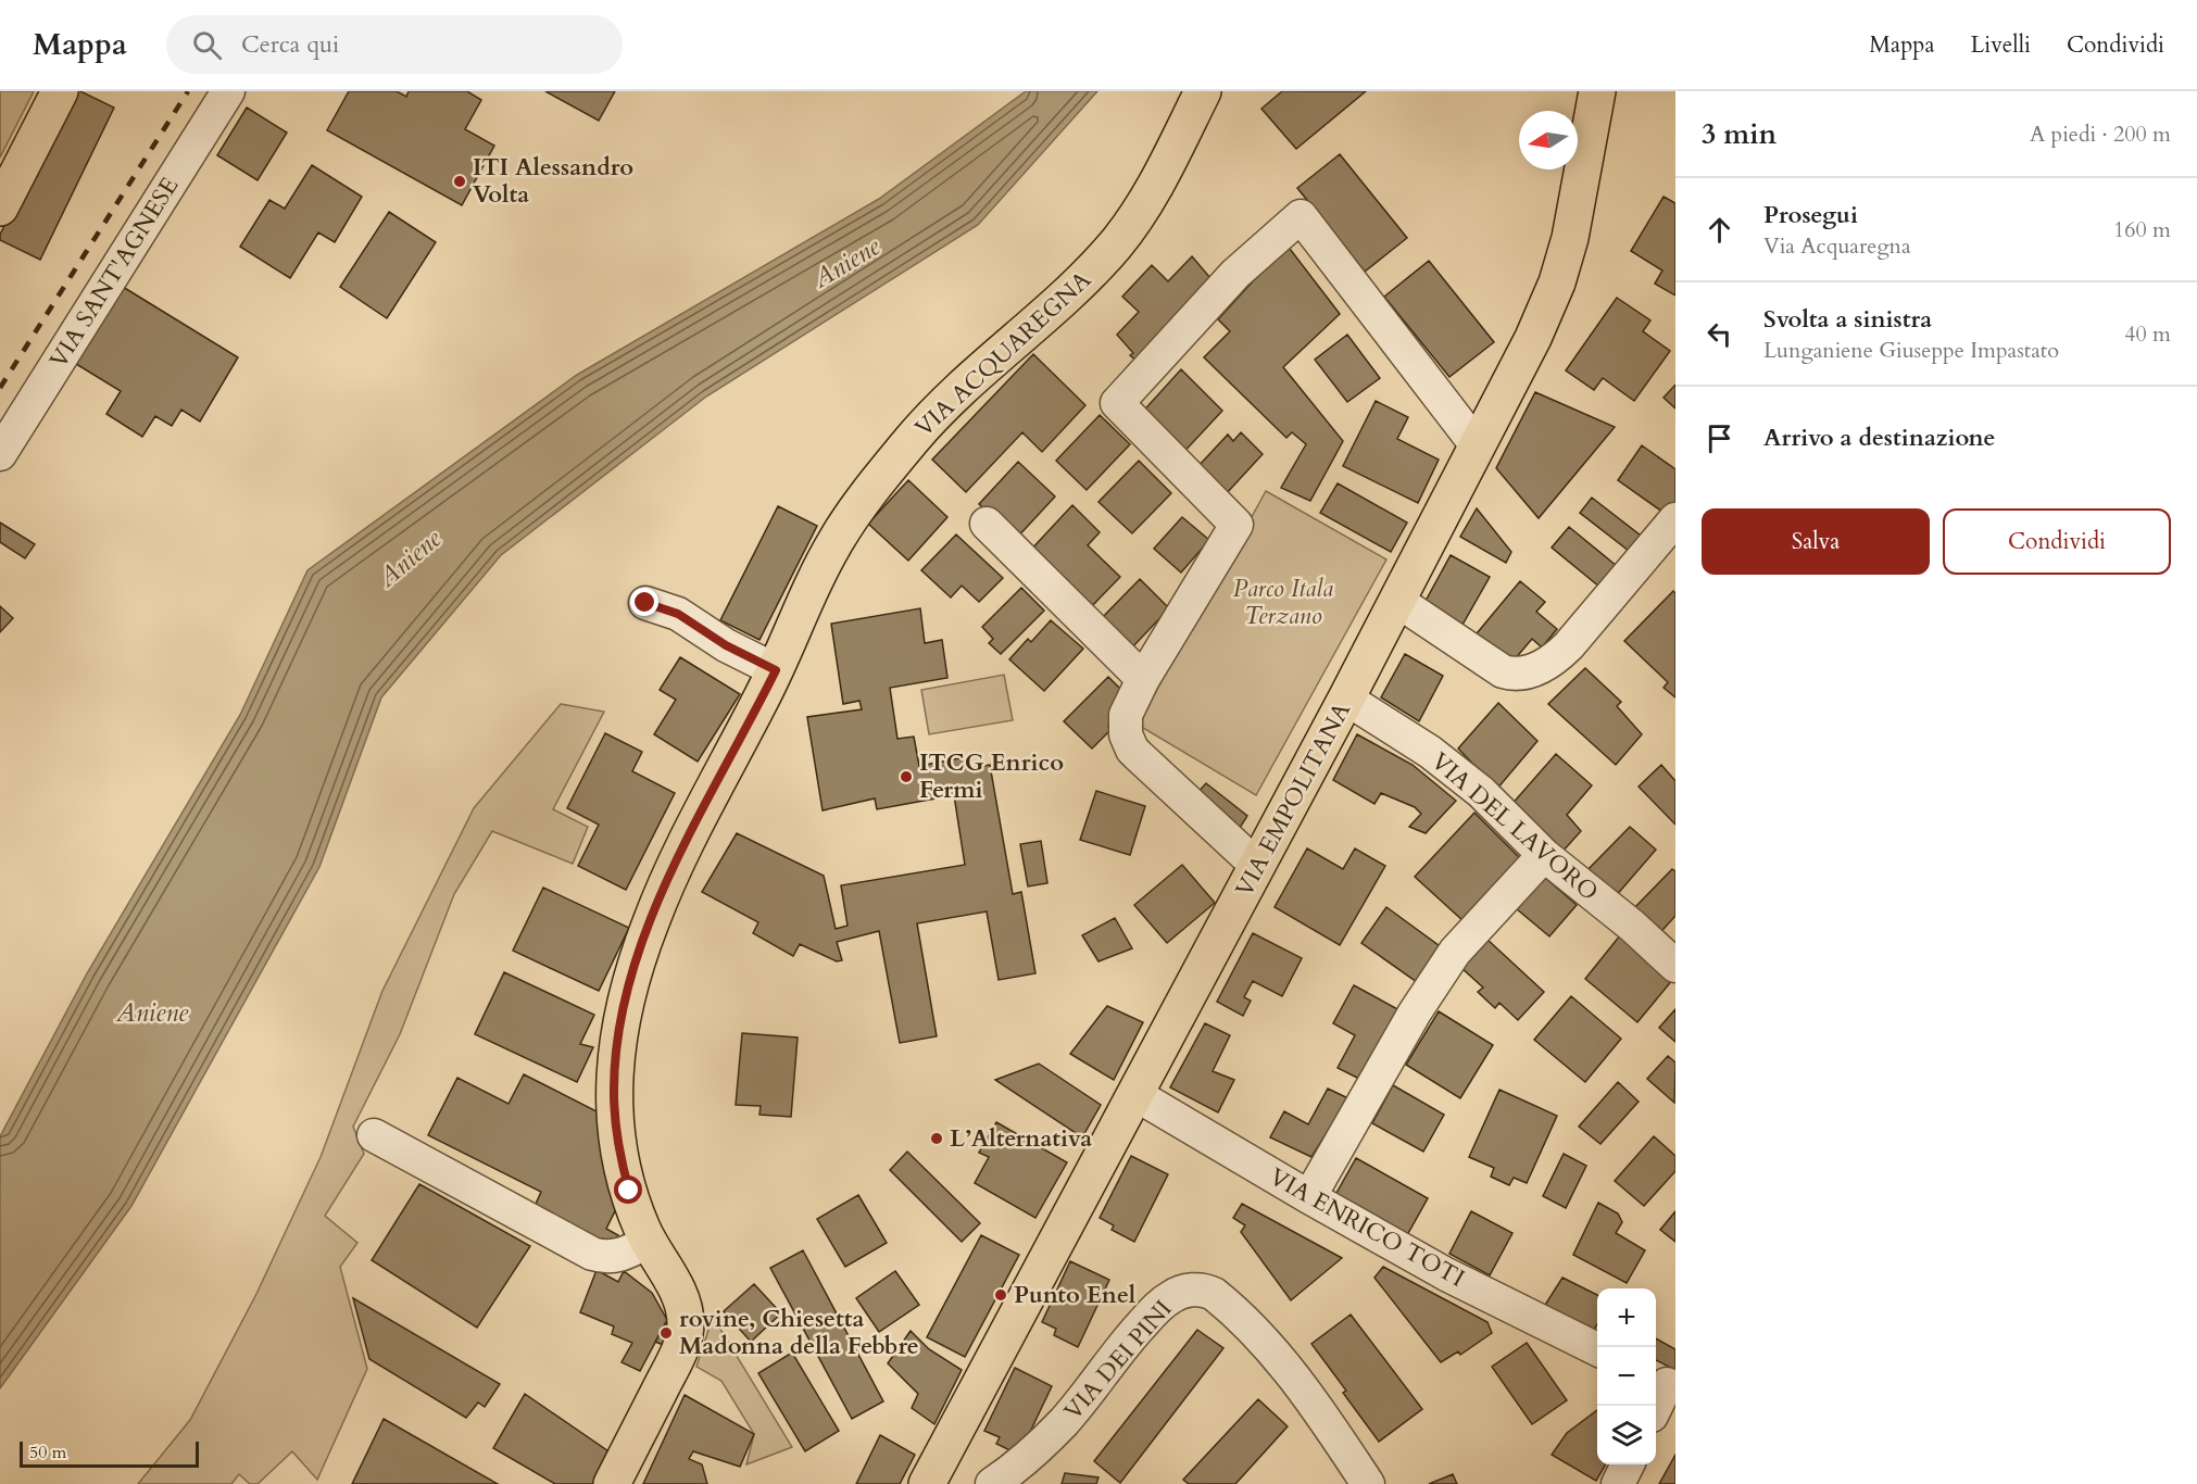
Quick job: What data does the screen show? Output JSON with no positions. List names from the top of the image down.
{
  "streets": {
    "main road": ["VIA ACQUAREGNA", "VIA EMPOLITANA"],
    "street": [
      "VIA SANT'AGNESE",
      "VIA DEL LAVORO",
      "VIA ENRICO TOTI",
      "VIA DEI PINI"
    ]
  },
  "crossings": [
    ["VIA EMPOLITANA", "VIA DEL LAVORO"],
    ["VIA EMPOLITANA", "VIA ENRICO TOTI"]
  ],
  "water": ["Aniene"],
  "parks": ["Parco Itala Terzano"],
  "places": [
    "ITI Alessandro Volta",
    "ITCG Enrico Fermi",
    "L’Alternativa",
    "Punto Enel",
    "rovine, Chiesetta Madonna della Febbre"
  ],
  "scale_bar": "50 m",
  "north": "left",
  "page": {
    "header": "Mappa",
    "search": "Cerca qui",
    "nav": ["Mappa", "Livelli", "Condividi"],
    "heading": ["3 min", "A piedi · 200 m"],
    "list": [
      ["Prosegui", "Via Acquaregna", "160 m"],
      ["Svolta a sinistra", "Lunganiene Giuseppe Impastato", "40 m"],
      "Arrivo a destinazione"
    ],
    "buttons": ["Salva", "Condividi"],
    "map_buttons": ["+", "−"],
    "scale": "50 m"
  }
}
